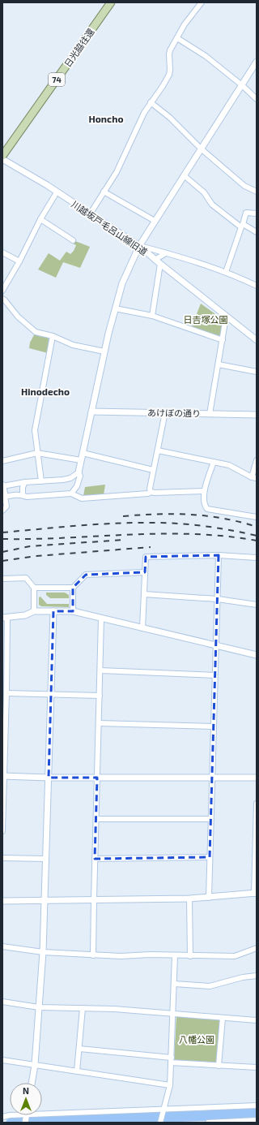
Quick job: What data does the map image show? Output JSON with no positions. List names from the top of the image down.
{
  "streets": {
    "main road": ["日光脇往還", "74"],
    "street": ["川越坂戸毛呂山線旧道", "あけぼの通り"]
  },
  "districts": ["Honcho", "Hinodecho"],
  "parks": ["日𠮷塚公園", "八幡公園"],
  "north": "top"
}
